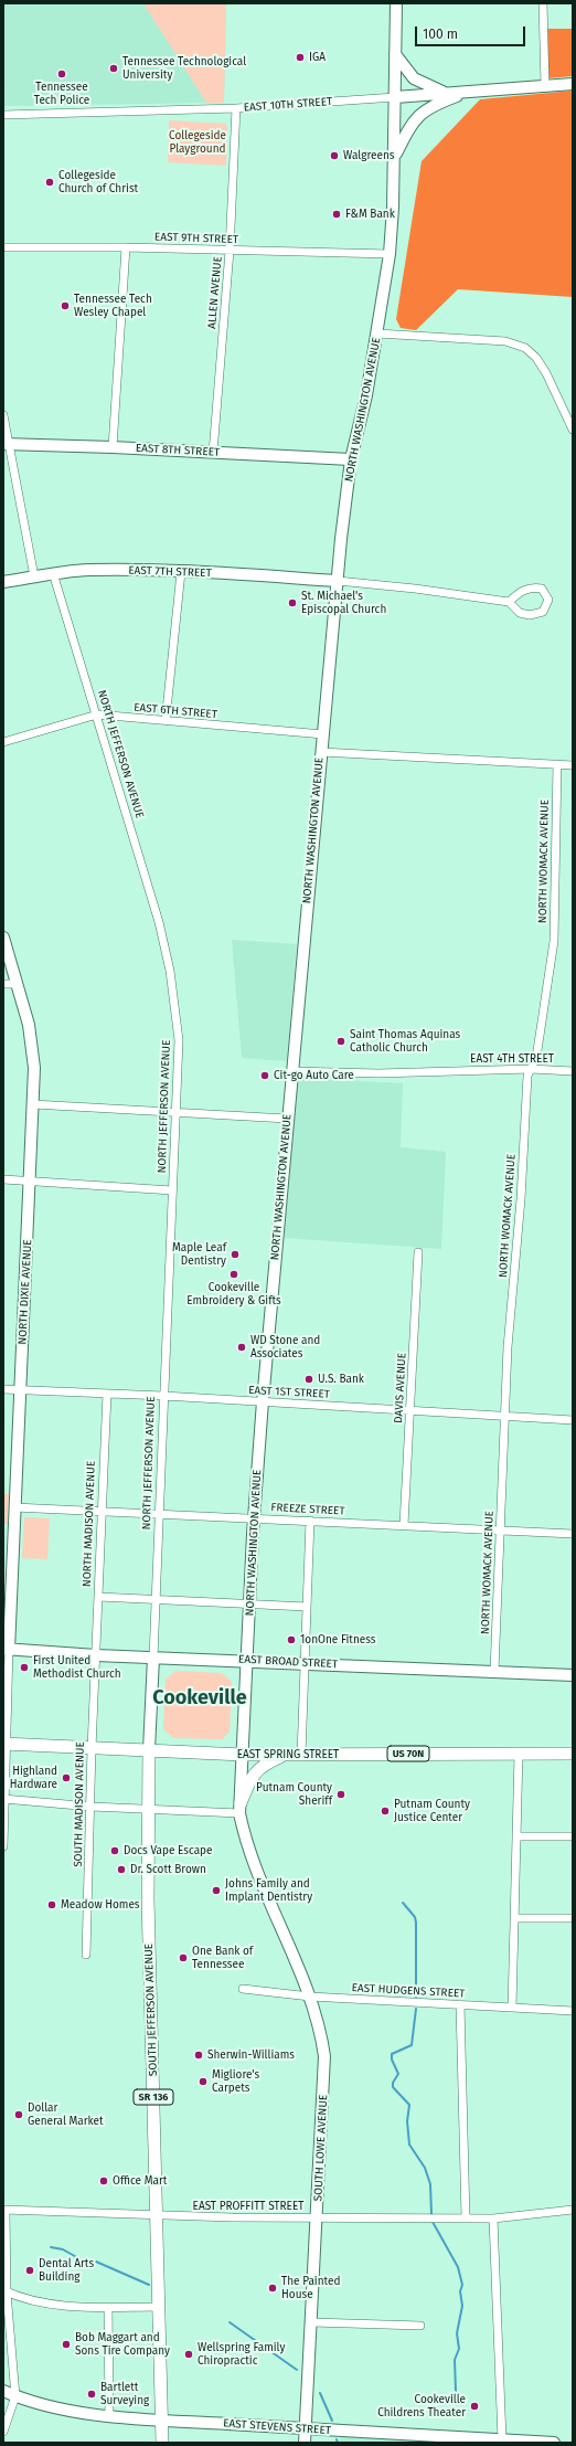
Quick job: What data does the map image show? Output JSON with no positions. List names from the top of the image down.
{
  "streets": {
    "main road": [
      "US 70N",
      "EAST SPRING STREET",
      "SOUTH JEFFERSON AVENUE",
      "SR 136"
    ],
    "street": [
      "EAST 10TH STREET",
      "EAST 9TH STREET",
      "ALLEN AVENUE",
      "NORTH WASHINGTON AVENUE",
      "EAST 8TH STREET",
      "EAST 7TH STREET",
      "EAST 6TH STREET",
      "NORTH JEFFERSON AVENUE",
      "NORTH WOMACK AVENUE",
      "EAST 4TH STREET",
      "NORTH DIXIE AVENUE",
      "DAVIS AVENUE",
      "EAST 1ST STREET",
      "FREEZE STREET",
      "NORTH MADISON AVENUE",
      "EAST BROAD STREET",
      "SOUTH MADISON AVENUE",
      "EAST HUDGENS STREET",
      "SOUTH LOWE AVENUE",
      "EAST PROFFITT STREET",
      "EAST STEVENS STREET"
    ]
  },
  "crossings": [
    ["EAST 10TH STREET", "ALLEN AVENUE"],
    ["EAST 10TH STREET", "NORTH WASHINGTON AVENUE"],
    ["EAST 9TH STREET", "ALLEN AVENUE"],
    ["EAST 9TH STREET", "NORTH WASHINGTON AVENUE"],
    ["ALLEN AVENUE", "EAST 8TH STREET"],
    ["NORTH WASHINGTON AVENUE", "EAST 8TH STREET"],
    ["NORTH WASHINGTON AVENUE", "EAST 7TH STREET"],
    ["NORTH WASHINGTON AVENUE", "EAST 6TH STREET"],
    ["NORTH WASHINGTON AVENUE", "EAST 4TH STREET"],
    ["NORTH WASHINGTON AVENUE", "EAST 1ST STREET"],
    ["NORTH WASHINGTON AVENUE", "FREEZE STREET"],
    ["NORTH WASHINGTON AVENUE", "EAST BROAD STREET"],
    ["NORTH WASHINGTON AVENUE", "EAST SPRING STREET"],
    ["NORTH WASHINGTON AVENUE", "SOUTH LOWE AVENUE"],
    ["EAST 7TH STREET", "NORTH JEFFERSON AVENUE"],
    ["EAST 6TH STREET", "NORTH JEFFERSON AVENUE"],
    ["NORTH JEFFERSON AVENUE", "EAST 1ST STREET"],
    ["NORTH JEFFERSON AVENUE", "FREEZE STREET"],
    ["NORTH JEFFERSON AVENUE", "EAST BROAD STREET"],
    ["NORTH JEFFERSON AVENUE", "SOUTH JEFFERSON AVENUE"],
    ["NORTH WOMACK AVENUE", "EAST 4TH STREET"],
    ["NORTH WOMACK AVENUE", "EAST 1ST STREET"],
    ["NORTH WOMACK AVENUE", "FREEZE STREET"],
    ["NORTH WOMACK AVENUE", "EAST BROAD STREET"],
    ["NORTH DIXIE AVENUE", "EAST 1ST STREET"],
    ["NORTH DIXIE AVENUE", "FREEZE STREET"],
    ["NORTH DIXIE AVENUE", "EAST BROAD STREET"],
    ["DAVIS AVENUE", "EAST 1ST STREET"],
    ["DAVIS AVENUE", "FREEZE STREET"],
    ["EAST 1ST STREET", "NORTH MADISON AVENUE"],
    ["FREEZE STREET", "NORTH MADISON AVENUE"],
    ["NORTH MADISON AVENUE", "EAST BROAD STREET"],
    ["NORTH MADISON AVENUE", "SOUTH MADISON AVENUE"],
    ["EAST BROAD STREET", "SOUTH MADISON AVENUE"],
    ["EAST BROAD STREET", "SOUTH JEFFERSON AVENUE"],
    ["EAST SPRING STREET", "SOUTH MADISON AVENUE"],
    ["EAST SPRING STREET", "SOUTH JEFFERSON AVENUE"],
    ["EAST SPRING STREET", "SOUTH LOWE AVENUE"],
    ["EAST HUDGENS STREET", "SOUTH LOWE AVENUE"],
    ["SOUTH JEFFERSON AVENUE", "EAST PROFFITT STREET"],
    ["SOUTH JEFFERSON AVENUE", "EAST STEVENS STREET"],
    ["SOUTH LOWE AVENUE", "EAST PROFFITT STREET"],
    ["SOUTH LOWE AVENUE", "EAST STEVENS STREET"]
  ],
  "districts": ["Cookeville"],
  "parks": ["Collegeside Playground"],
  "places": [
    "IGA",
    "Tennessee Technological University",
    "Tennessee Tech Police",
    "Walgreens",
    "Collegeside Church of Christ",
    "F&M Bank",
    "Tennessee Tech Wesley Chapel",
    "St. Michael's Episcopal Church",
    "Saint Thomas Aquinas Catholic Church",
    "Cit-go Auto Care",
    "Maple Leaf Dentistry",
    "Cookeville Embroidery & Gifts",
    "WD Stone and Associates",
    "U.S. Bank",
    "1onOne Fitness",
    "First United Methodist Church",
    "Highland Hardware",
    "Putnam County Sheriff",
    "Putnam County Justice Center",
    "Docs Vape Escape",
    "Dr. Scott Brown",
    "Johns Family and Implant Dentistry",
    "Meadow Homes",
    "One Bank of Tennessee",
    "Sherwin-Williams",
    "Migliore's Carpets",
    "Dollar General Market",
    "Office Mart",
    "Dental Arts Building",
    "The Painted House",
    "Bob Maggart and Sons Tire Company",
    "Wellspring Family Chiropractic",
    "Bartlett Surveying",
    "Cookeville Childrens Theater"
  ],
  "scale_bar": "100 m"
}
